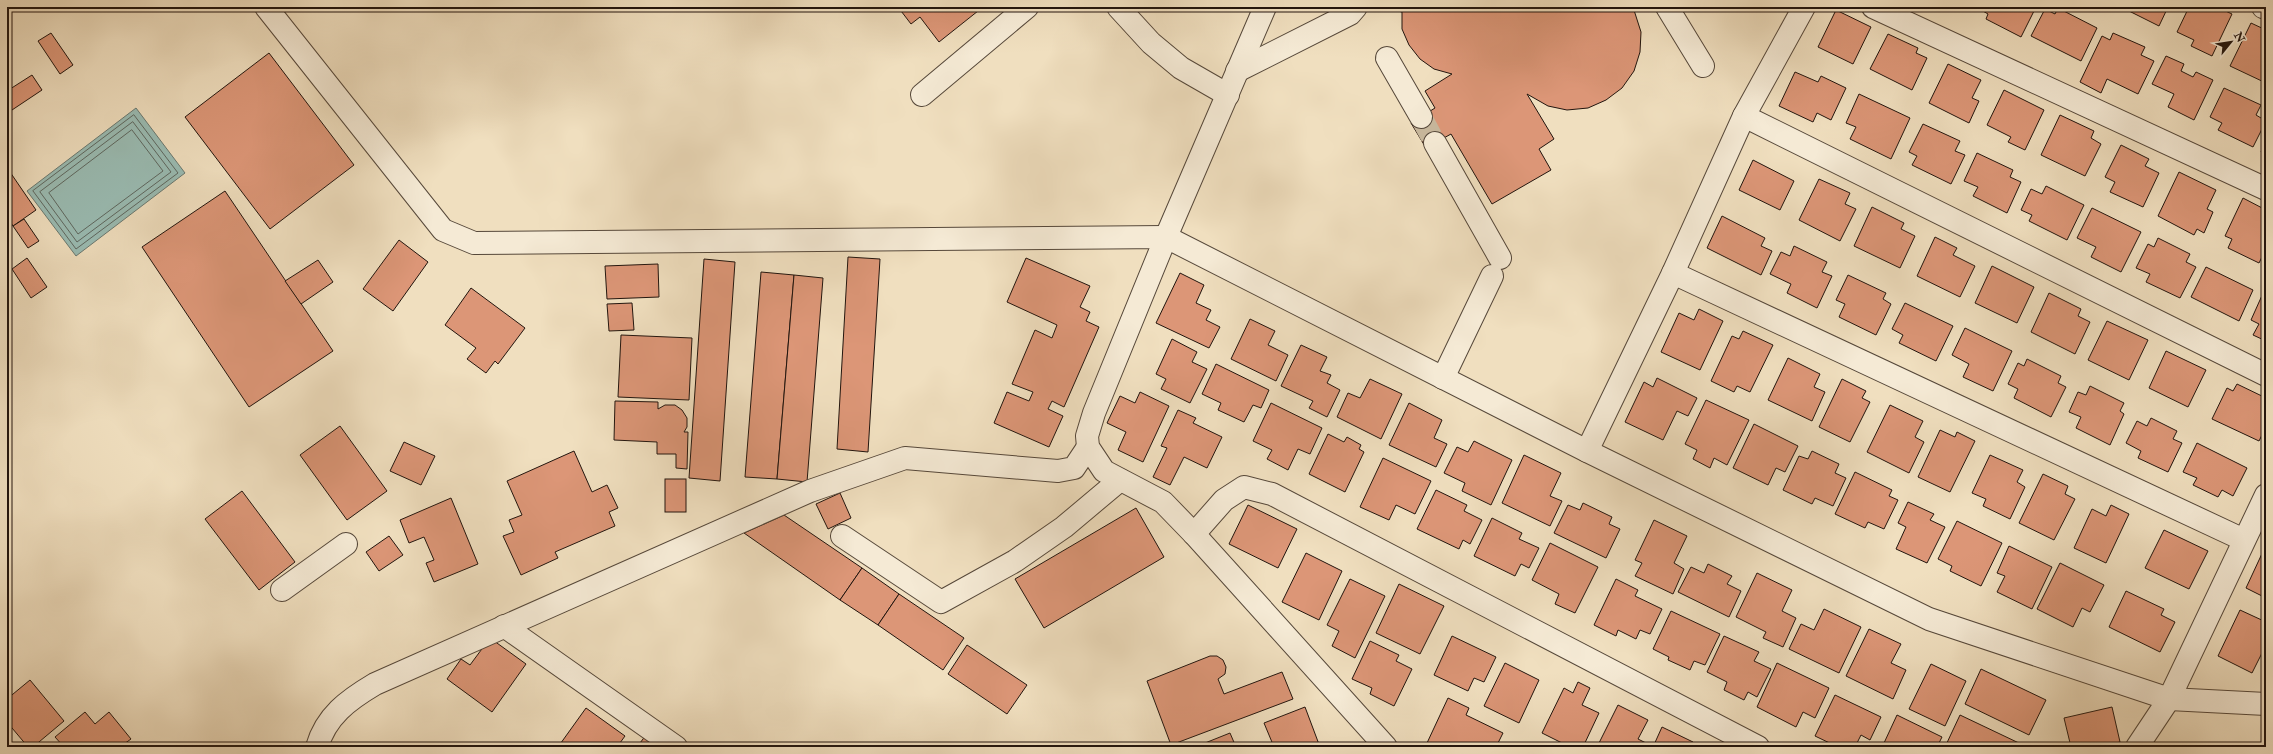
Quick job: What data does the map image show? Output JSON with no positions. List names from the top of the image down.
{
  "north": "top right"
}
